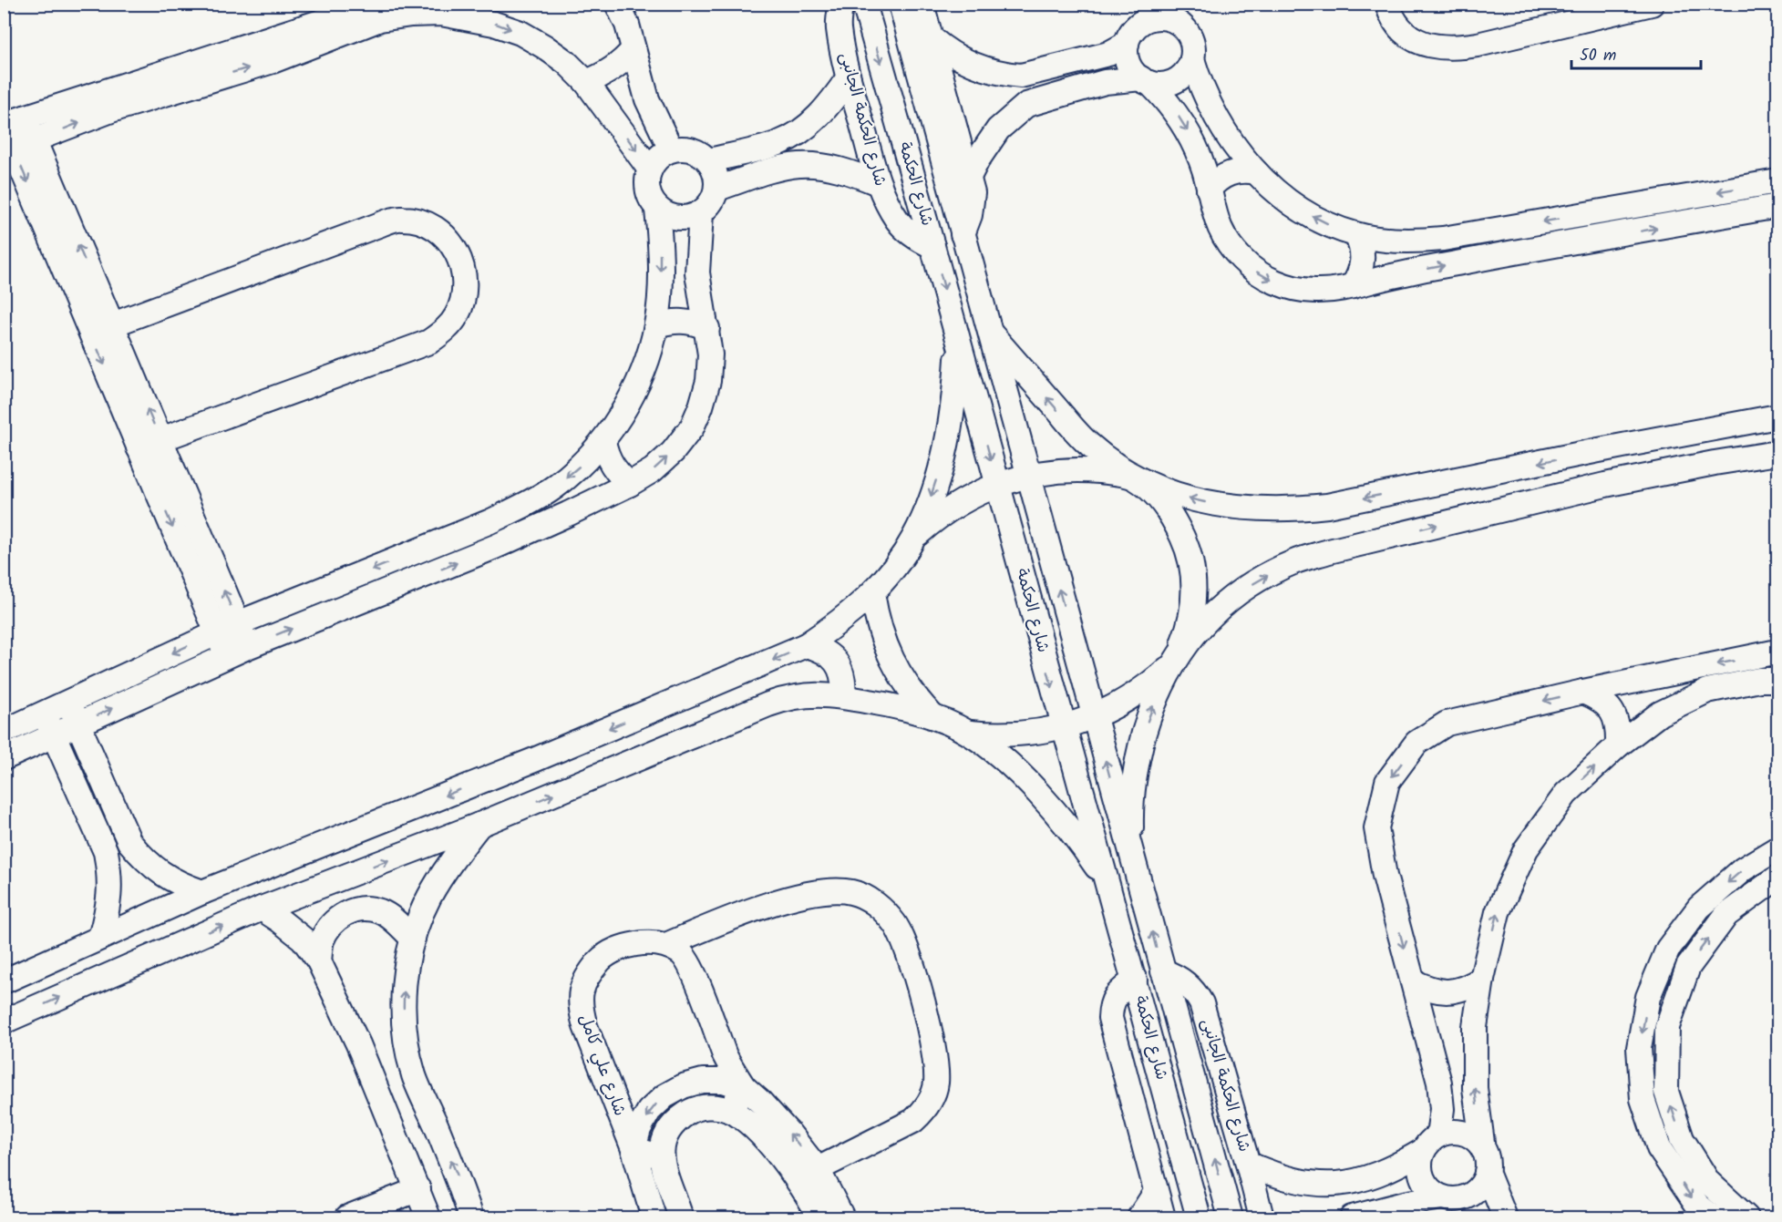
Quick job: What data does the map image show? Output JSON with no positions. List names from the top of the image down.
{
  "streets": {
    "street": ["شارع الحكمة الجانبى", "شارع الحكمة", "شارع علي كامل"]
  },
  "crossings": [
    ["شارع الحكمة الجانبى", "شارع الحكمة"]
  ],
  "scale_bar": "50 m"
}
